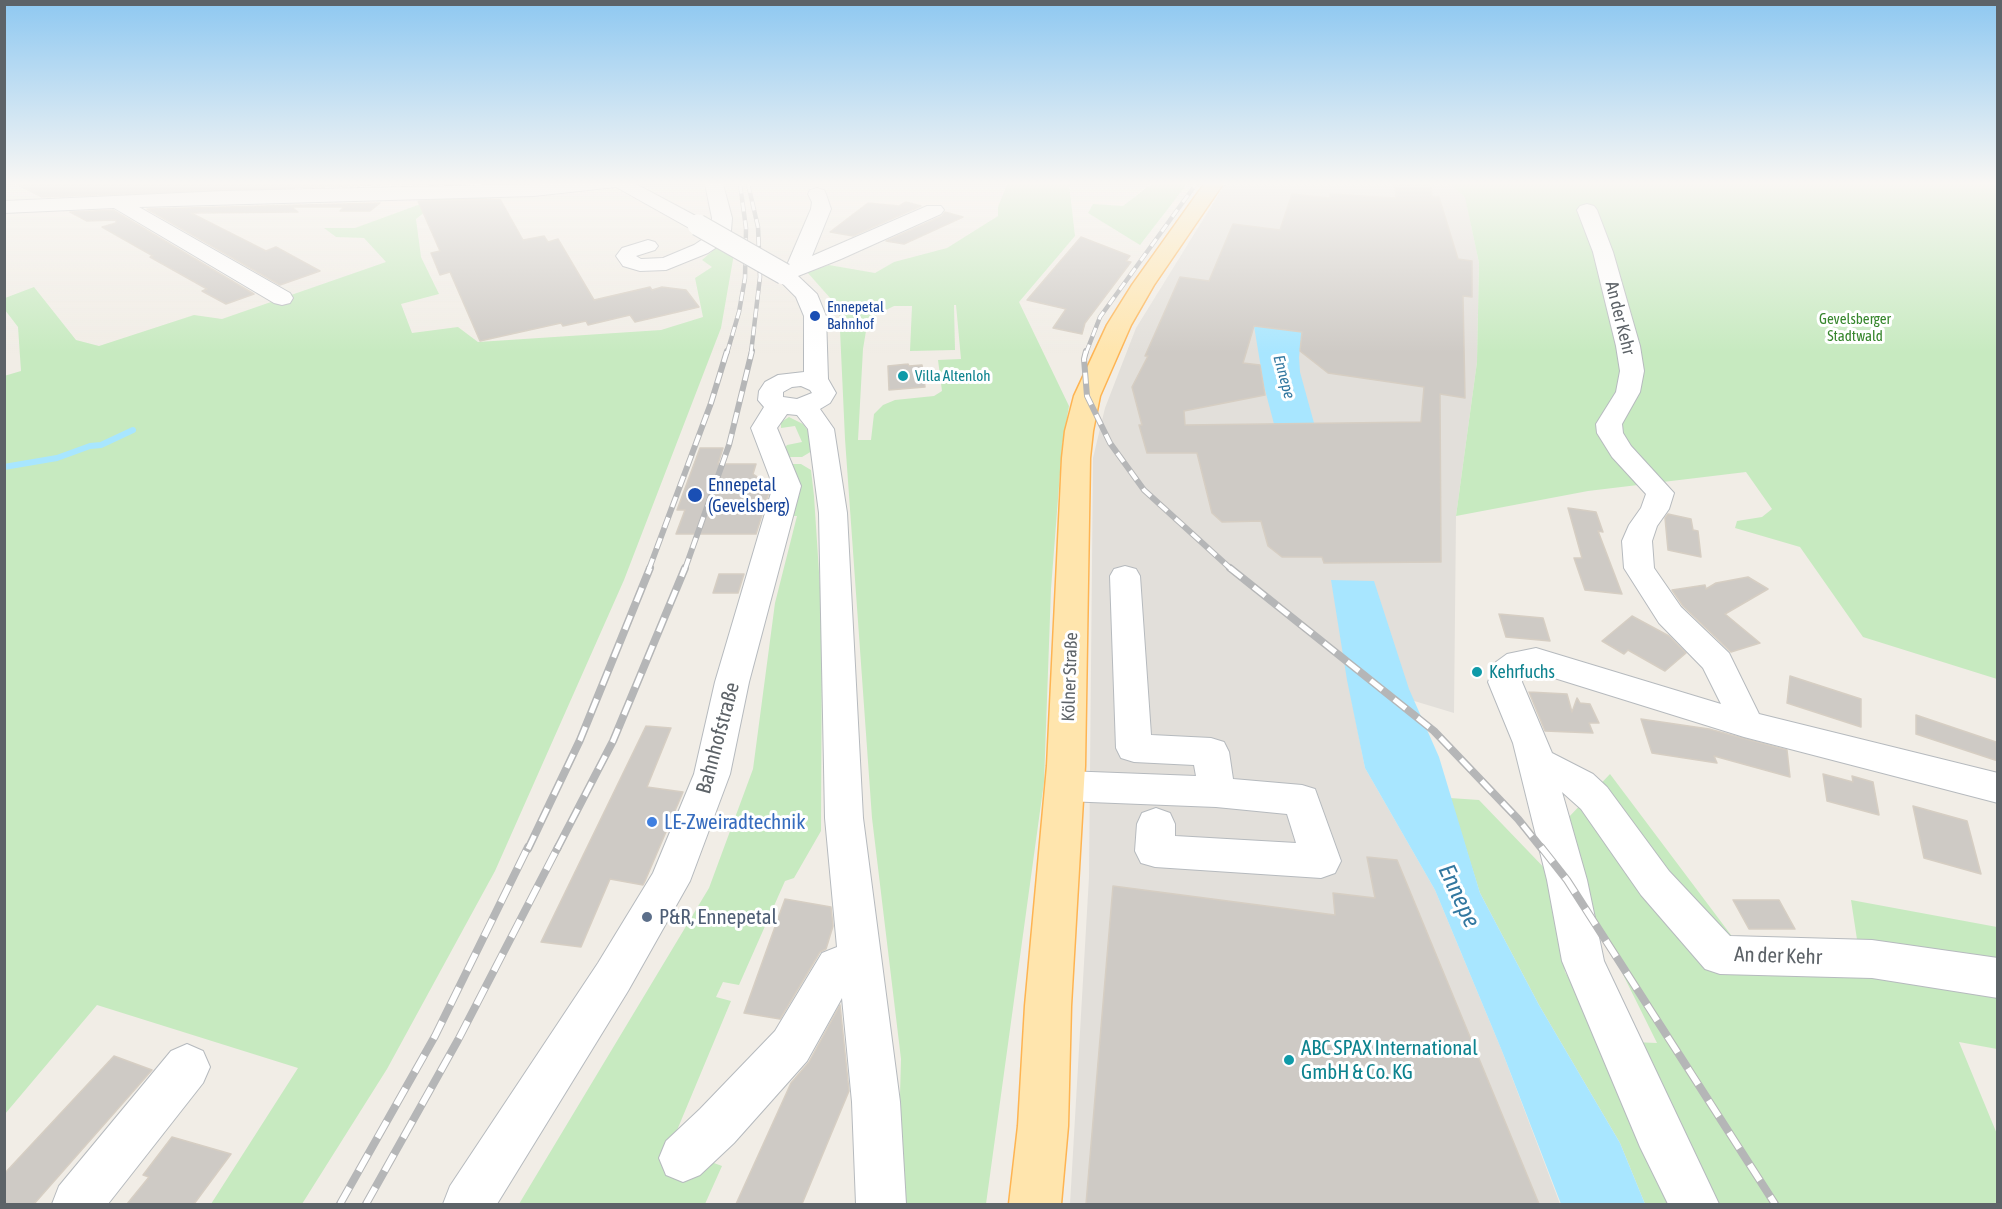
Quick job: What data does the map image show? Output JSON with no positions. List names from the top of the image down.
{
  "streets": {
    "main road": ["Kölner Straße"],
    "street": ["An der Kehr", "Bahnhofstraße"]
  },
  "water": ["Ennepe"],
  "parks": ["Gevelsberger Stadtwald"],
  "places": [
    "Ennepetal Bahnhof",
    "Villa Altenloh",
    "Ennepetal (Gevelsberg)",
    "Kehrfuchs",
    "LE-Zweiradtechnik",
    "P&R, Ennepetal",
    "ABC SPAX International GmbH & Co. KG"
  ]
}
